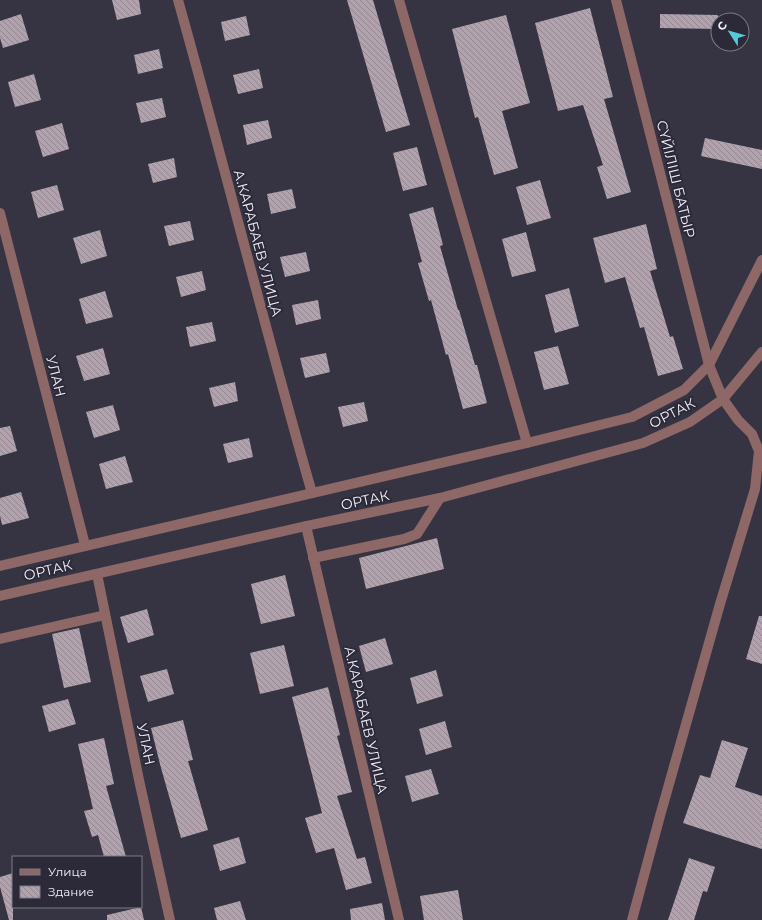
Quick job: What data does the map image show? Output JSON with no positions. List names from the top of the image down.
{
  "streets": {
    "street": [
      "СҮЙІЛІШ БАТЫР",
      "А.КАРАБАЕВ УЛИЦА",
      "УЛАН",
      "ОРТАК"
    ]
  },
  "crossings": [
    ["СҮЙІЛІШ БАТЫР", "ОРТАК"],
    ["А.КАРАБАЕВ УЛИЦА", "ОРТАК"],
    ["УЛАН", "ОРТАК"]
  ],
  "legend": ["Улица", "Здание"],
  "north": "top left"
}
